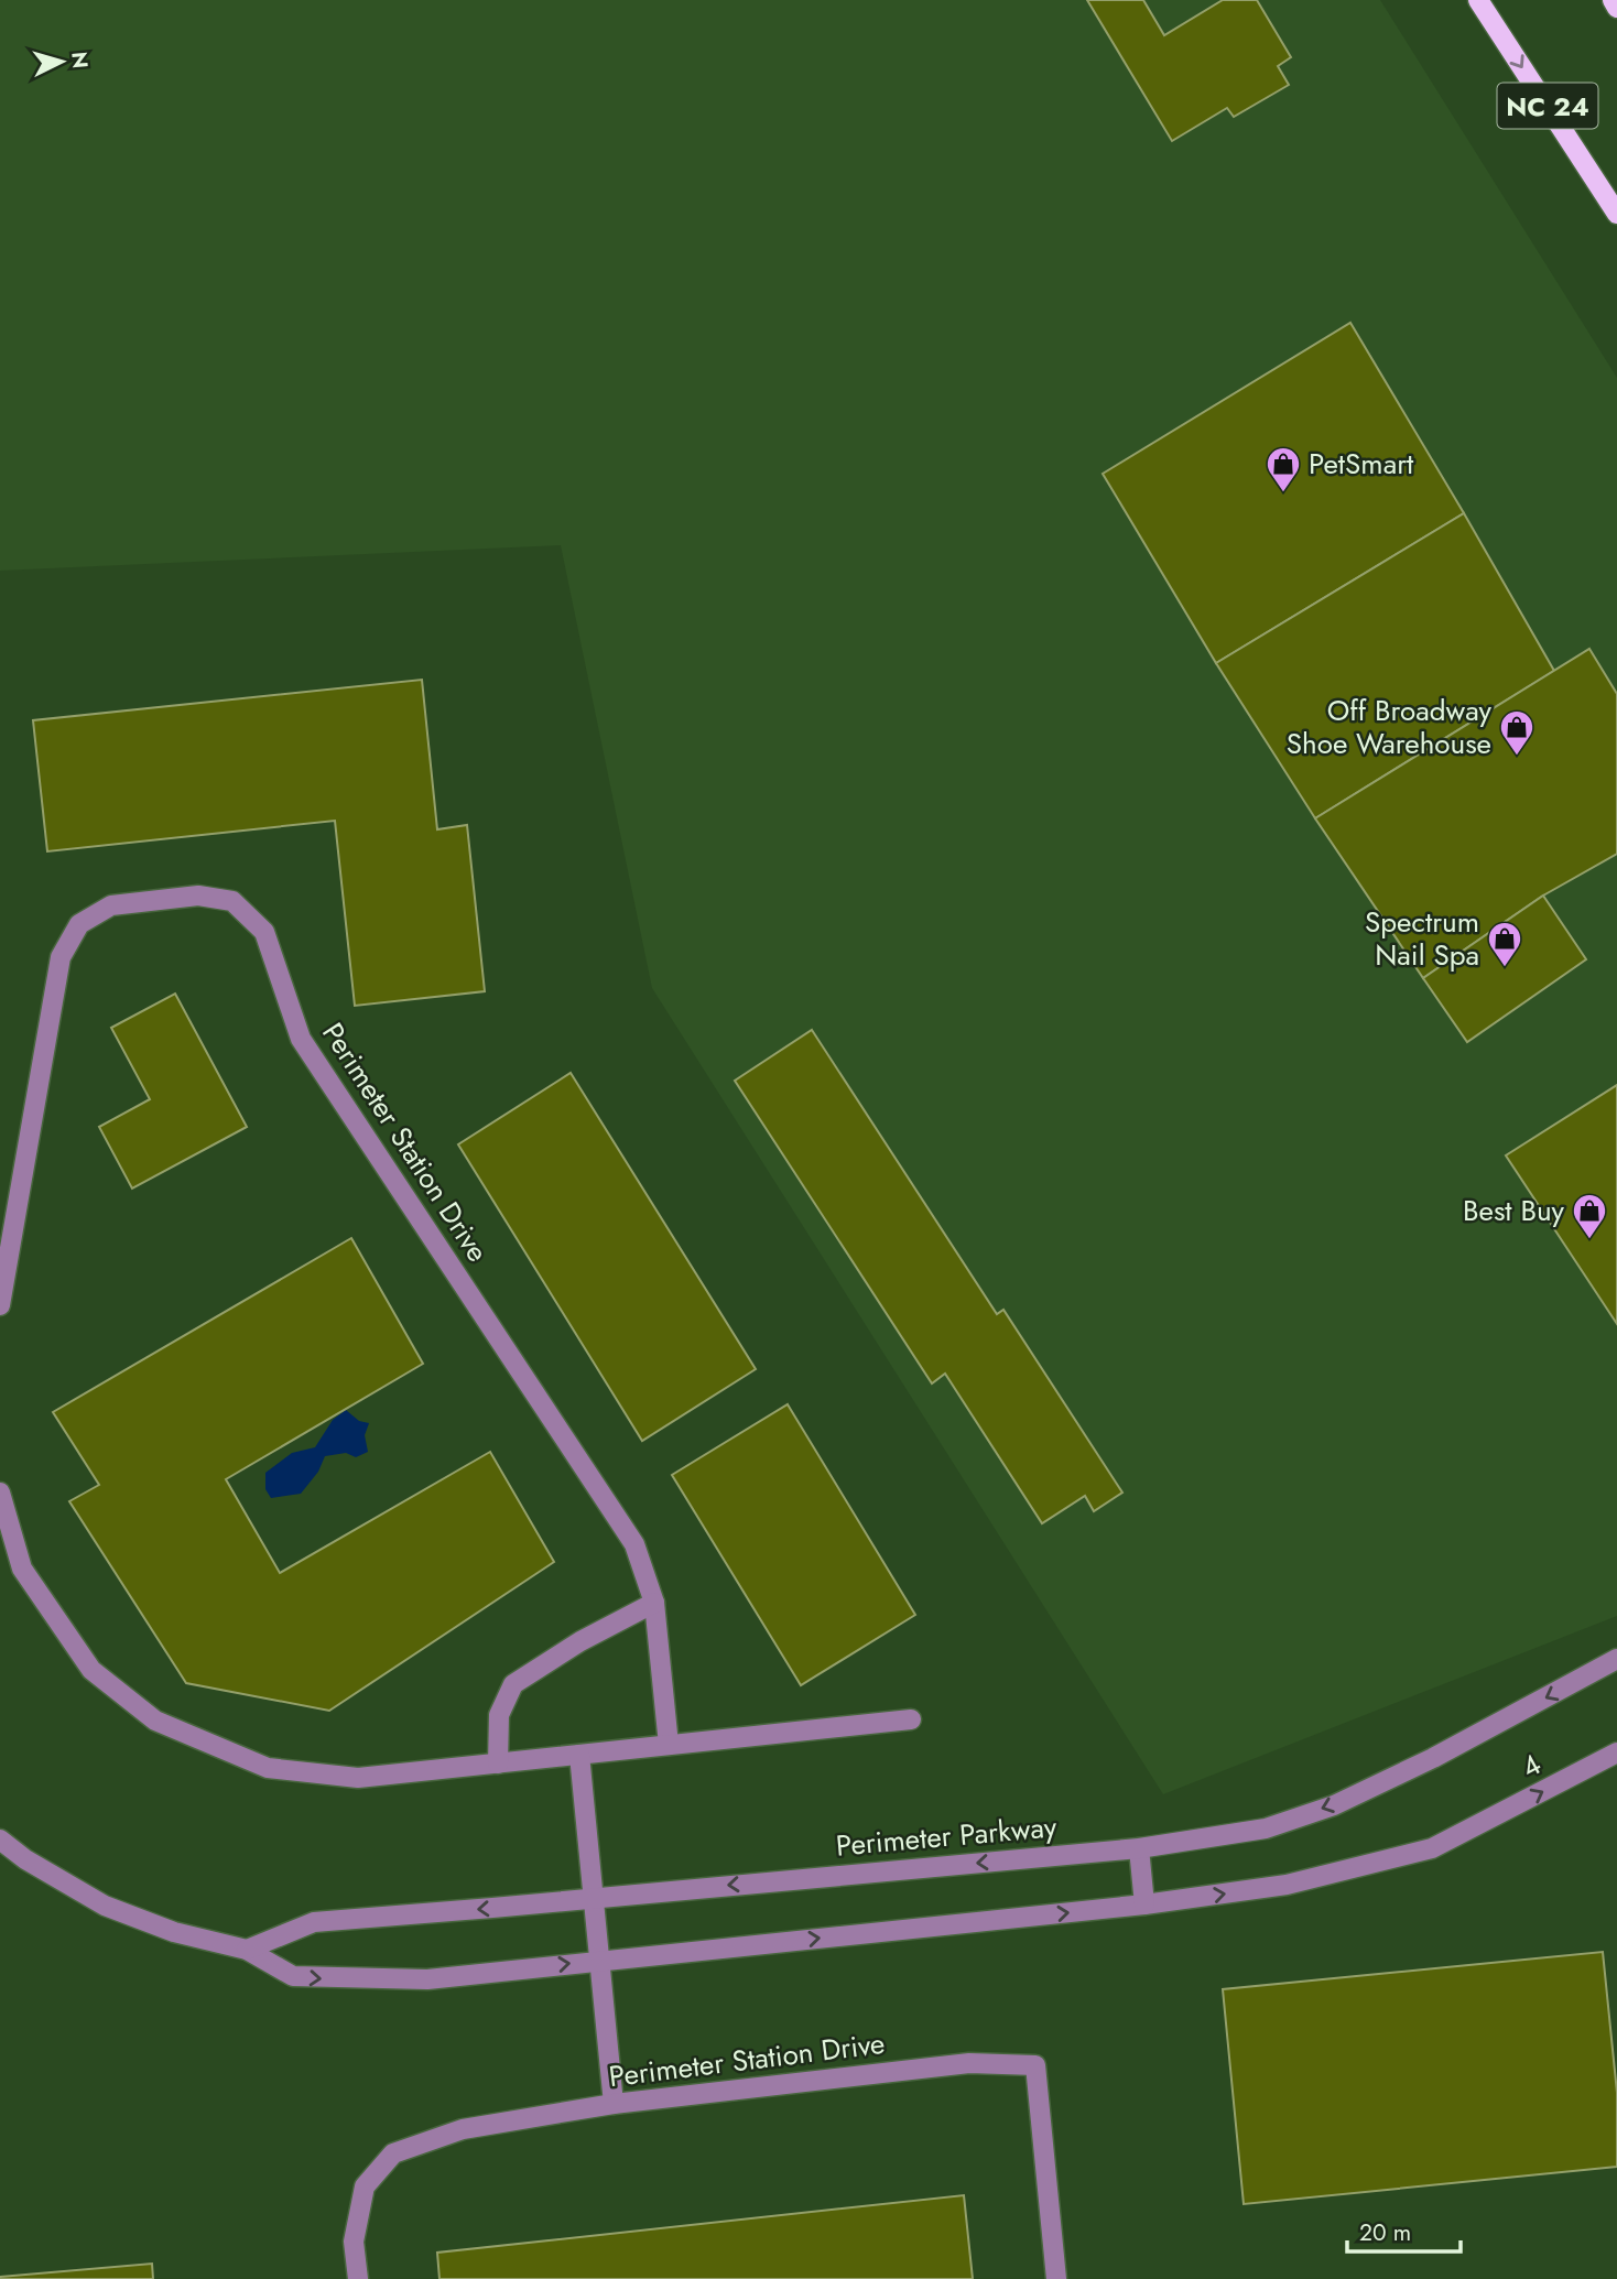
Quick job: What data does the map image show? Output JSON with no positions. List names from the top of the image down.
{
  "streets": {
    "main road": ["NC 24"],
    "street": ["Perimeter Station Drive", "4", "Perimeter Parkway"]
  },
  "one_way": ["4"],
  "places": {
    "shop": [
      "PetSmart",
      "Off Broadway Shoe Warehouse",
      "Spectrum Nail Spa",
      "Best Buy"
    ]
  },
  "scale_bar": "20 m",
  "north": "right"
}
